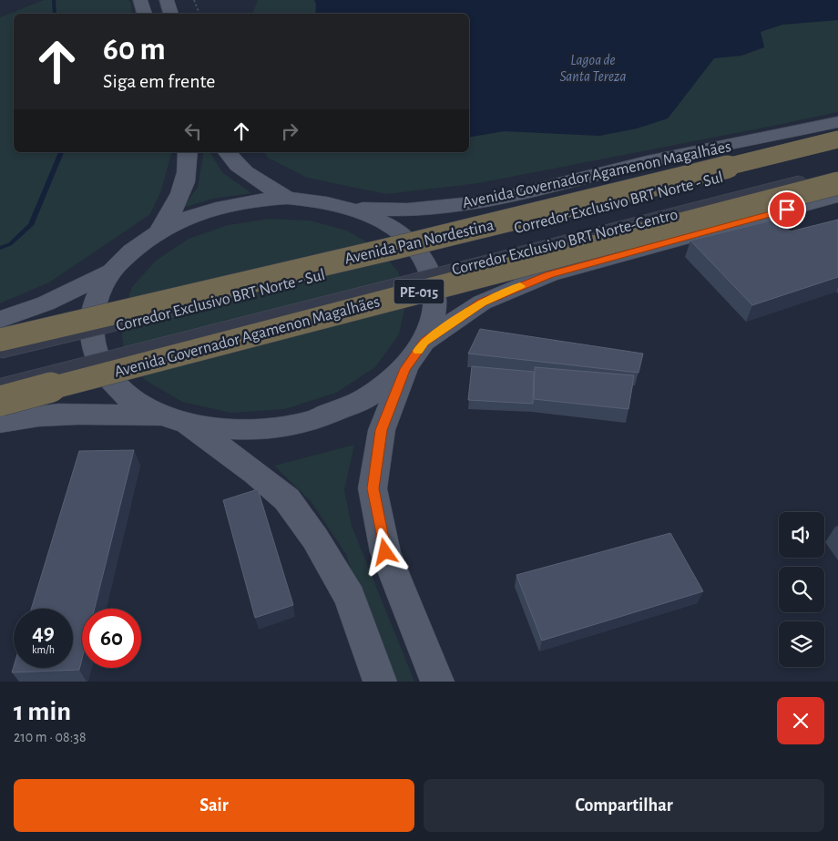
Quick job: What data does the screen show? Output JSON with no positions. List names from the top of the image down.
{
  "streets": {
    "highway": ["Avenida Governador Agamenon Magalhães", "Avenida Pan Nordestina", "PE-015"],
    "lane": ["Corredor Exclusivo BRT Norte - Sul", "Corredor Exclusivo BRT Norte-Centro"]
  },
  "water": ["Lagoa de Santa Tereza"],
  "page": {
    "turn": ["60 m", "Siga em frente"],
    "speed": "49 km/h",
    "limit": "60",
    "heading": ["1 min", "210 m · 08:38"],
    "buttons": ["Sair", "Compartilhar"]
  }
}
